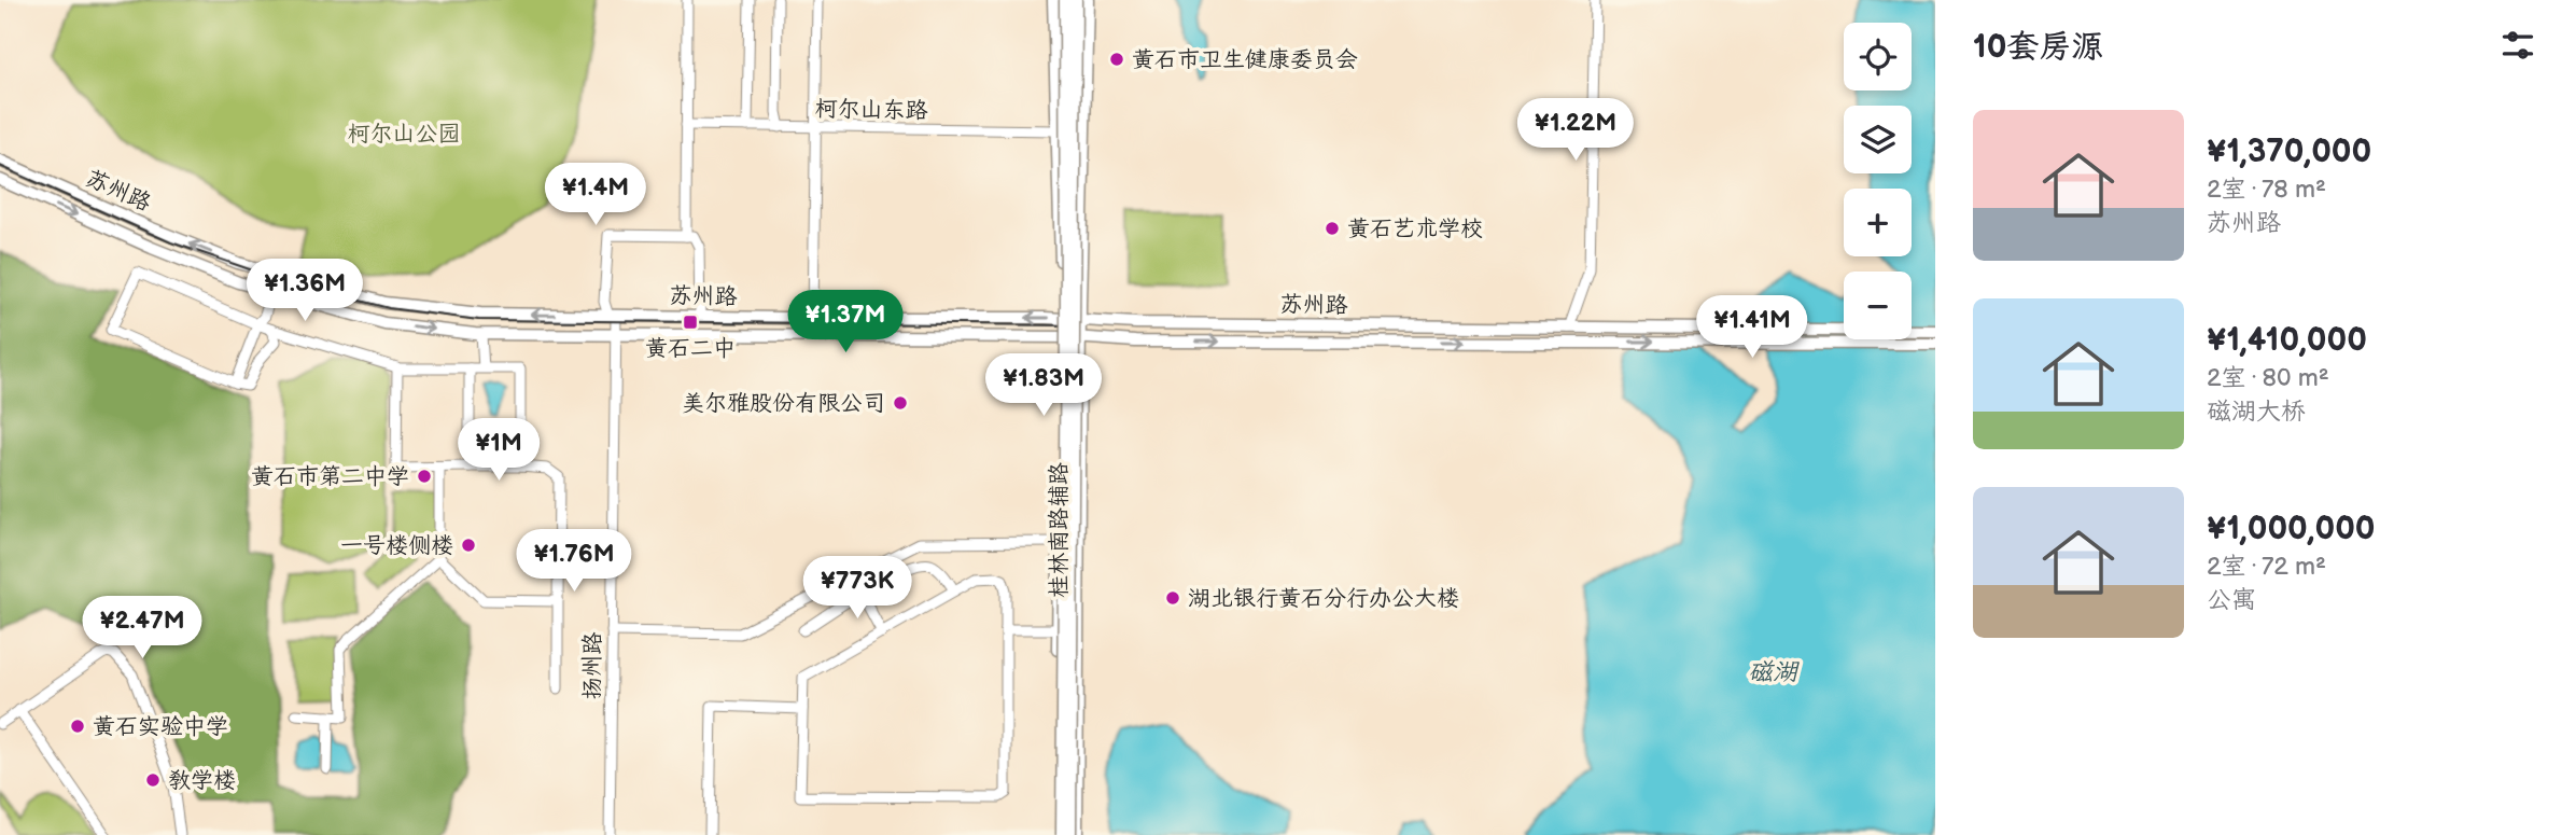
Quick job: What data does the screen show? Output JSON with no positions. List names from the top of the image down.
{
  "streets": {
    "main road": ["苏州路", "桂林南路辅路"],
    "street": ["柯尔山东路", "扬州路"]
  },
  "crossings": [
    ["柯尔山东路", "桂林南路辅路"],
    ["苏州路", "桂林南路辅路"],
    ["苏州路", "扬州路"]
  ],
  "water": ["磁湖"],
  "parks": ["柯尔山公园"],
  "places": {
    "other": [
      "黄石市卫生健康委员会",
      "黄石艺术学校",
      "美尔雅股份有限公司",
      "黄石市第二中学",
      "一号楼侧楼",
      "湖北银行黄石分行办公大楼",
      "黄石实验中学",
      "教学楼"
    ],
    "transit": ["黄石二中"]
  },
  "page": {
    "heading": "10套房源",
    "map_buttons": ["+", "−"],
    "list": [
      {
        "name": "¥1,370,000",
        "note": "2室 · 78 m² · 苏州路"
      },
      {
        "name": "¥1,410,000",
        "note": "2室 · 80 m² · 磁湖大桥"
      },
      {
        "name": "¥1,000,000",
        "note": "2室 · 72 m² · 公寓"
      }
    ],
    "price": [
      "¥1.22M",
      "¥1.4M",
      "¥1.36M",
      "¥1.37M",
      "¥1.41M",
      "¥1.83M",
      "¥1M",
      "¥1.76M",
      "¥773K",
      "¥2.47M"
    ]
  }
}
